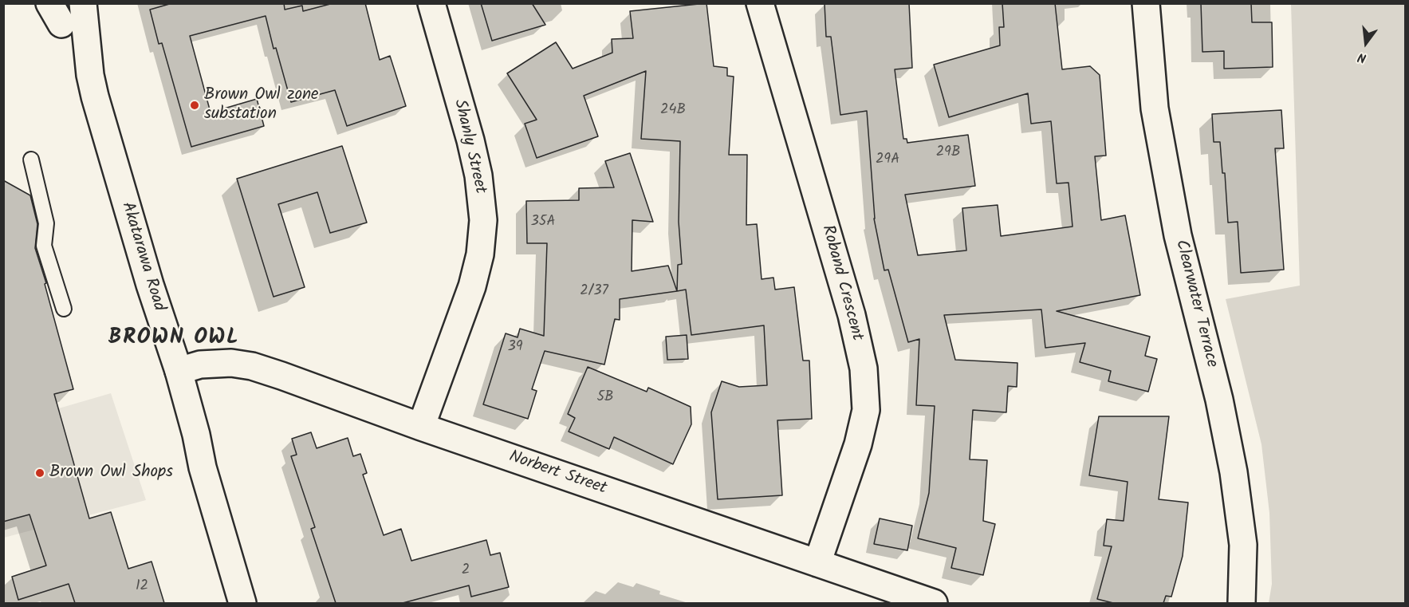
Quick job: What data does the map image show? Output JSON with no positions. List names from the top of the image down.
{
  "streets": {
    "street": [
      "Shanly Street",
      "Akatarawa Road",
      "Roband Crescent",
      "Clearwater Terrace",
      "Norbert Street"
    ]
  },
  "crossings": [
    ["Shanly Street", "Norbert Street"],
    ["Akatarawa Road", "Norbert Street"],
    ["Roband Crescent", "Norbert Street"]
  ],
  "districts": ["BROWN OWL"],
  "places": ["Brown Owl zone substation", "Brown Owl Shops"],
  "house_numbers": [
    "24B",
    "29B",
    "29A",
    "35A",
    "2/37",
    "39",
    "5B",
    "2",
    "12"
  ],
  "north": "bottom"
}
